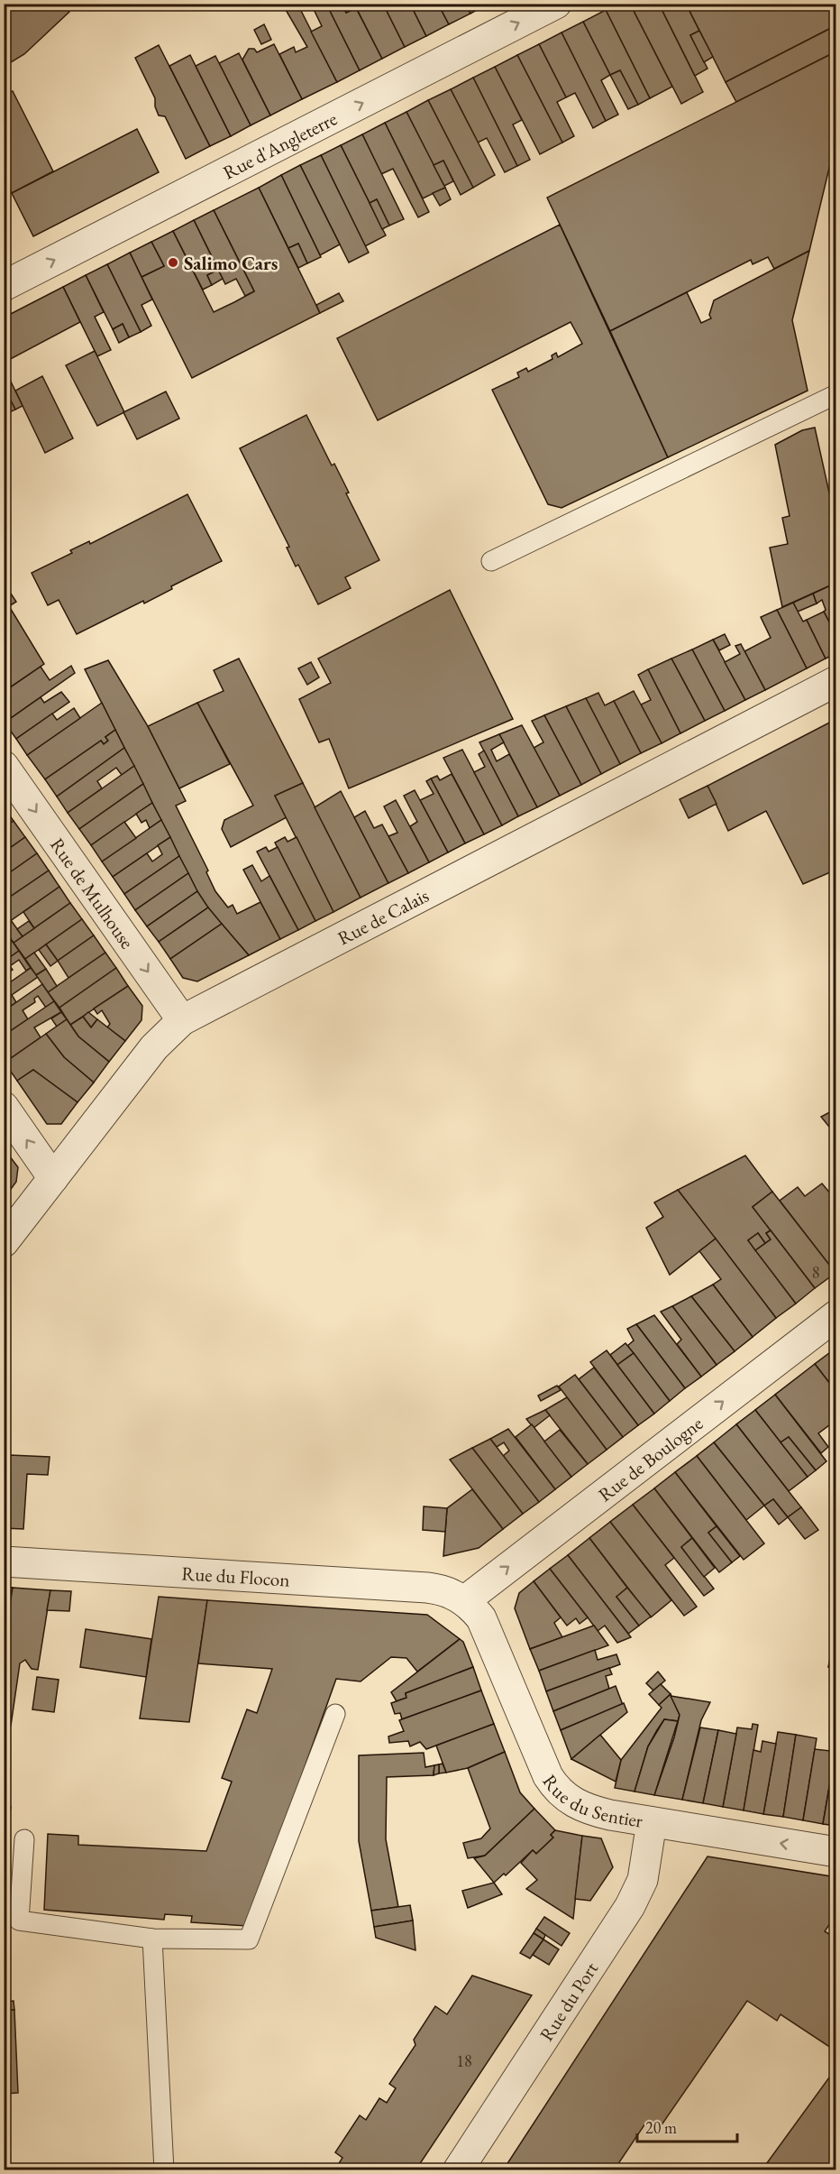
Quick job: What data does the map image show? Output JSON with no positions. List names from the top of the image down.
{
  "streets": {
    "street": [
      "Rue d'Angleterre",
      "Rue de Mulhouse",
      "Rue de Calais",
      "Rue de Boulogne",
      "Rue du Flocon",
      "Rue du Sentier",
      "Rue du Port"
    ]
  },
  "crossings": [
    ["Rue de Mulhouse", "Rue de Calais"],
    ["Rue de Boulogne", "Rue du Flocon"],
    ["Rue de Boulogne", "Rue du Sentier"],
    ["Rue du Flocon", "Rue du Sentier"],
    ["Rue du Sentier", "Rue du Port"]
  ],
  "one_way": [
    "Rue d'Angleterre",
    "Rue de Mulhouse",
    "Rue de Boulogne",
    "Rue du Sentier"
  ],
  "places": ["Salimo Cars"],
  "house_numbers": ["8", "18"],
  "scale_bar": "20 m"
}
